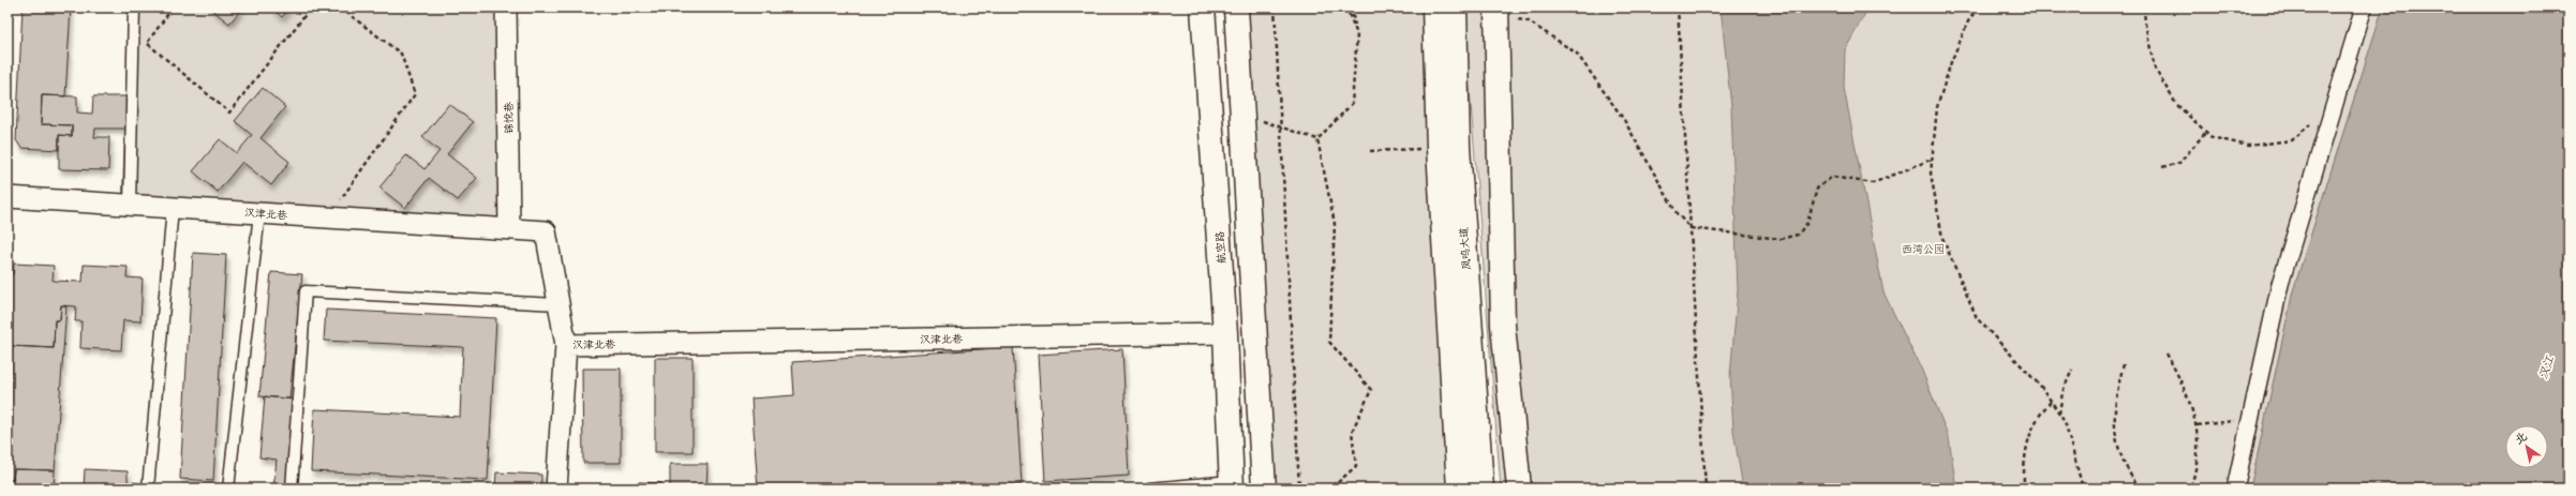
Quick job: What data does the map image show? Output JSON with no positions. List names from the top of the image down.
{
  "streets": {
    "main road": ["航空路", "凤鸣大道"],
    "street": ["锦悦巷", "汉津北巷"]
  },
  "crossings": [
    ["锦悦巷", "汉津北巷"],
    ["汉津北巷", "航空路"]
  ],
  "water": ["汉江"],
  "parks": ["西湾公园"],
  "north": "top left"
}
